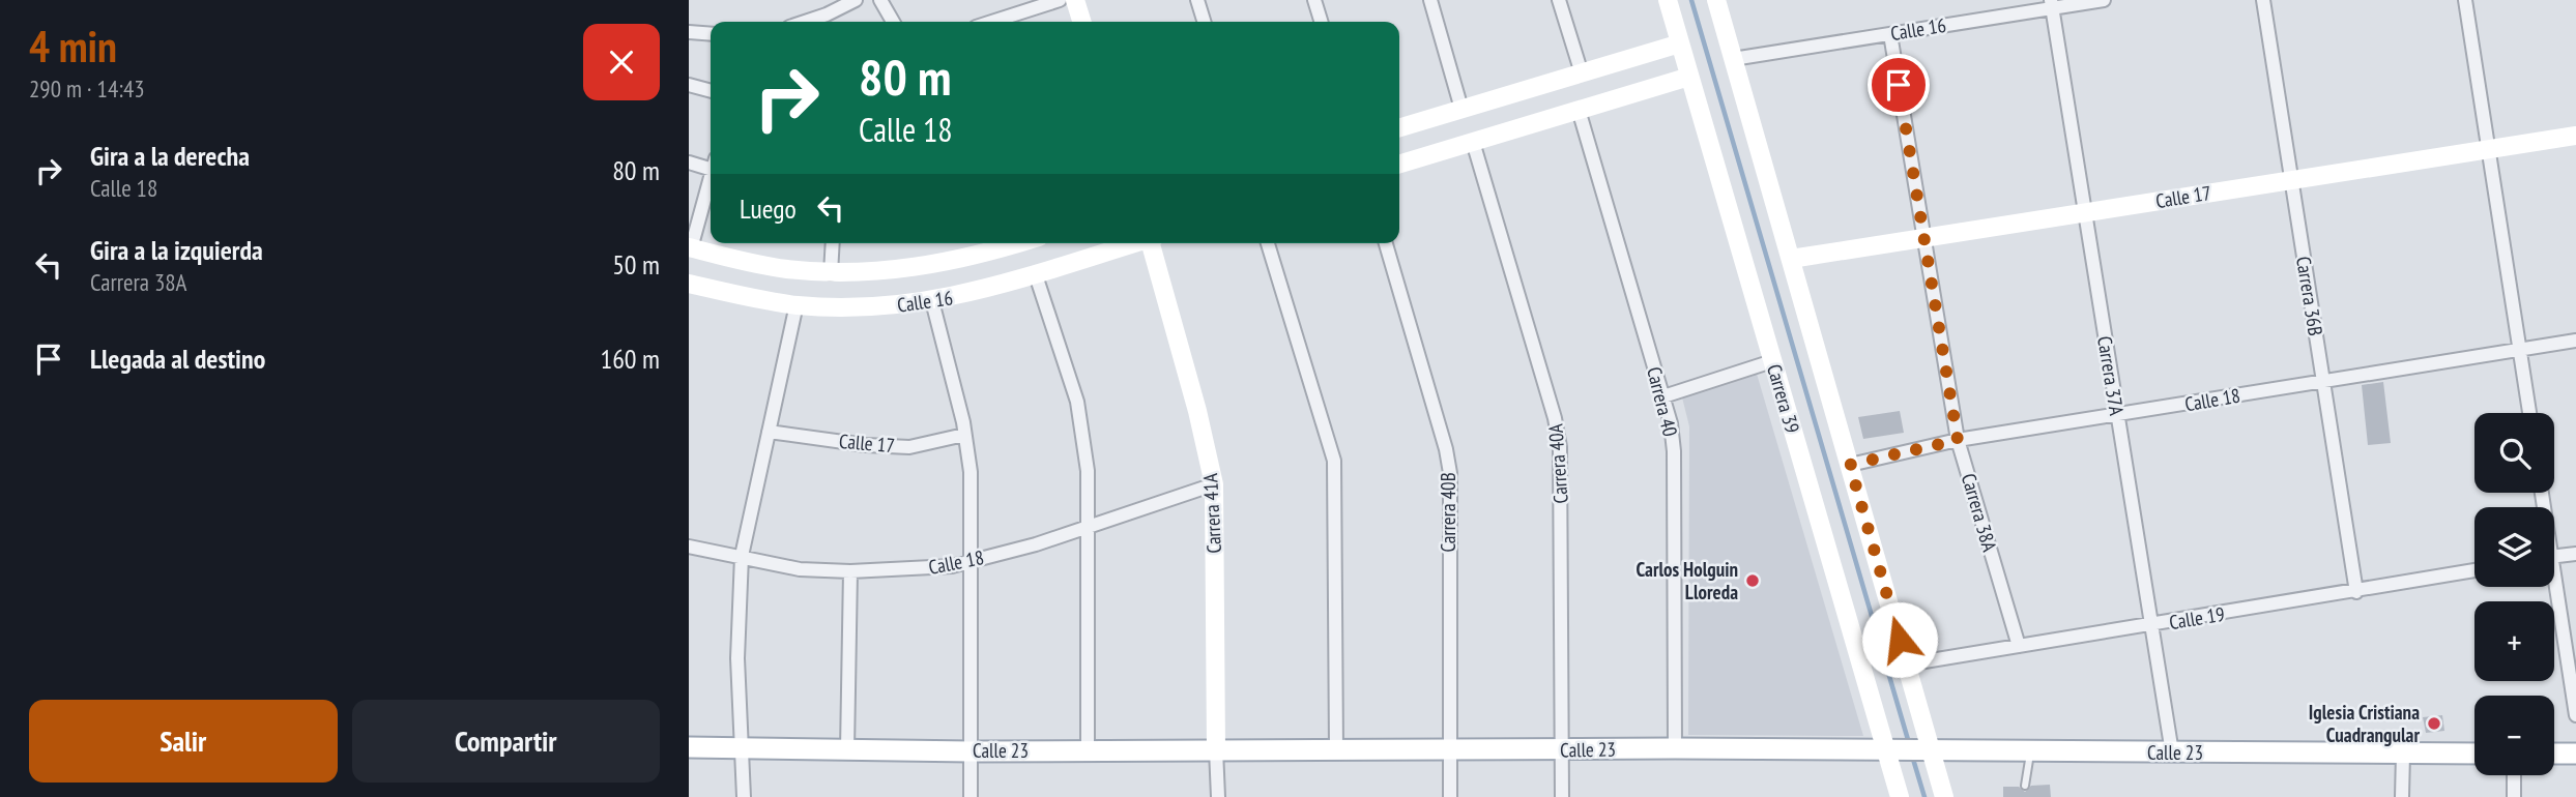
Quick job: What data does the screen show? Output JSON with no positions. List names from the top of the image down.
{
  "streets": {
    "main road": ["Calle 23"],
    "street": [
      "Calle 16",
      "Calle 17",
      "Carrera 36B",
      "Carrera 37A",
      "Carrera 39",
      "Calle 18",
      "Carrera 40",
      "Carrera 40A",
      "Carrera 40B",
      "Carrera 38A",
      "Carrera 41A",
      "Calle 19"
    ]
  },
  "crossings": [
    ["Calle 16", "Carrera 37A"],
    ["Calle 16", "Carrera 38A"],
    ["Calle 17", "Carrera 36B"],
    ["Calle 17", "Carrera 37A"],
    ["Calle 17", "Carrera 38A"],
    ["Carrera 36B", "Calle 18"],
    ["Carrera 36B", "Calle 19"],
    ["Carrera 37A", "Calle 18"],
    ["Carrera 37A", "Calle 19"],
    ["Carrera 37A", "Calle 23"],
    ["Carrera 39", "Calle 23"],
    ["Calle 18", "Carrera 38A"],
    ["Calle 18", "Carrera 41A"],
    ["Carrera 40", "Calle 23"],
    ["Carrera 40A", "Calle 23"],
    ["Carrera 40B", "Calle 23"],
    ["Carrera 38A", "Calle 19"],
    ["Carrera 41A", "Calle 23"]
  ],
  "places": ["Carlos Holguin Lloreda", "Iglesia Cristiana Cuadrangular"],
  "page": {
    "heading": ["4 min", "290 m · 14:43"],
    "turn": ["80 m", "Calle 18"],
    "list": [
      {
        "name": "Gira a la derecha",
        "note": "Calle 18",
        "value": "80 m"
      },
      {
        "name": "Gira a la izquierda",
        "note": "Carrera 38A",
        "value": "50 m"
      },
      {
        "name": "Llegada al destino",
        "value": "160 m"
      }
    ],
    "then": "Luego",
    "map_buttons": ["+", "−"],
    "buttons": ["Salir", "Compartir"]
  }
}
